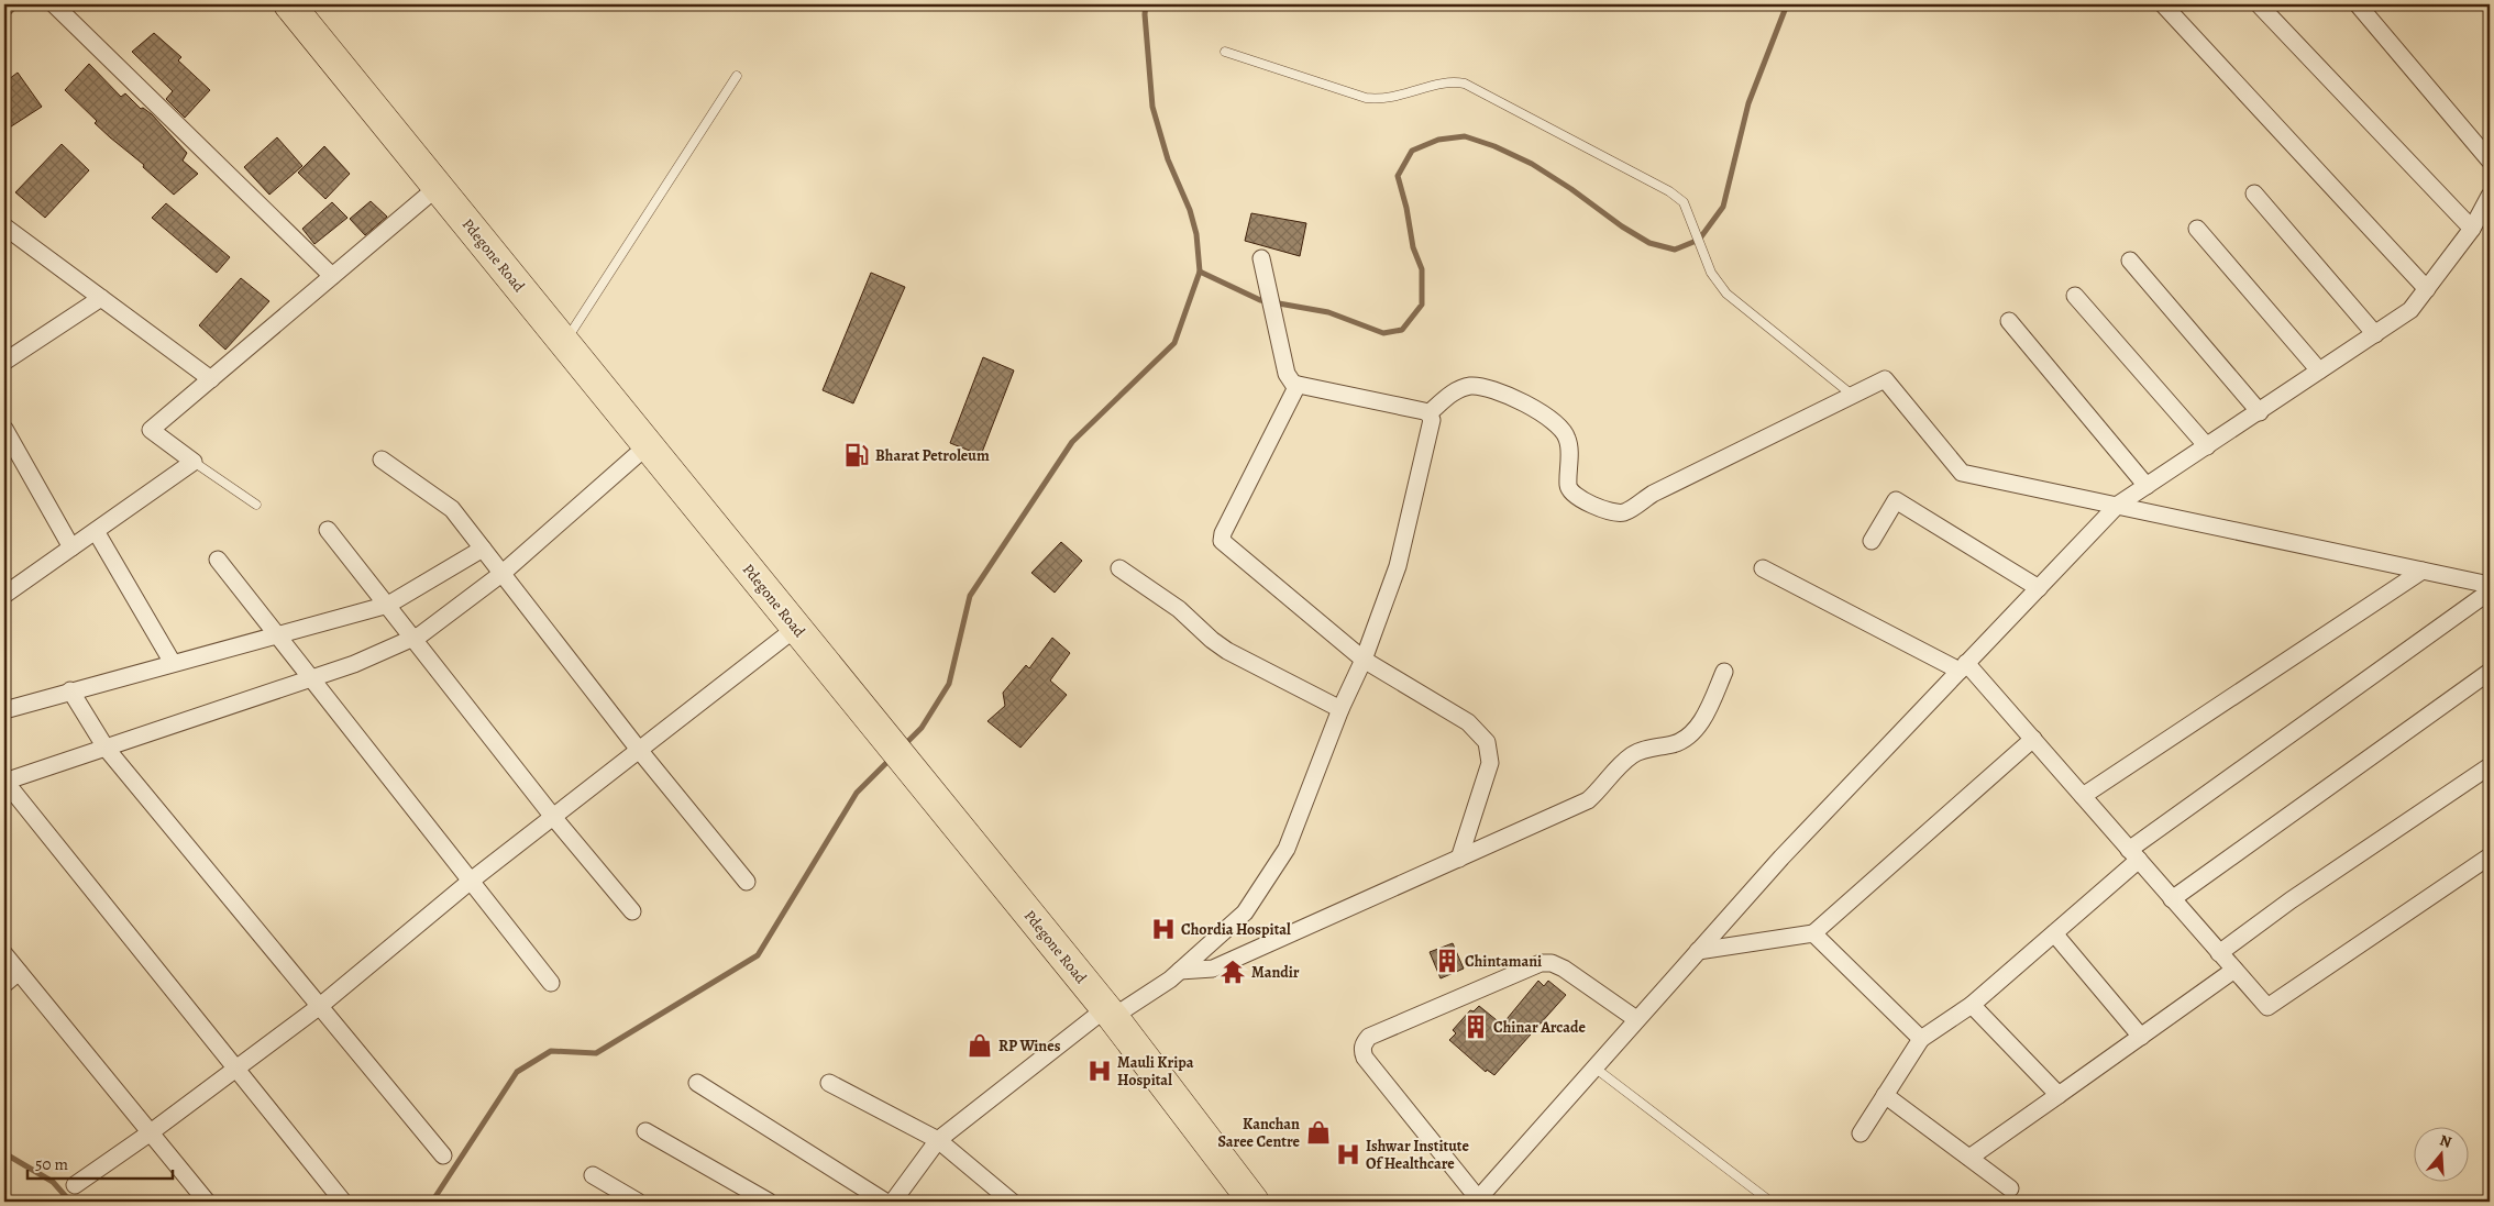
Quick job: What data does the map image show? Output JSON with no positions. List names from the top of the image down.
{
  "streets": {
    "highway": ["Pdegone Road"]
  },
  "places": {
    "fuel station": ["Bharat Petroleum"],
    "hospital": ["Chordia Hospital", "Mauli Kripa Hospital", "Ishwar Institute Of Healthcare"],
    "building": ["Chintamani", "Chinar Arcade"],
    "temple": ["Mandir"],
    "shop": ["RP Wines", "Kanchan Saree Centre"]
  },
  "scale_bar": "50 m",
  "north": "top"
}
